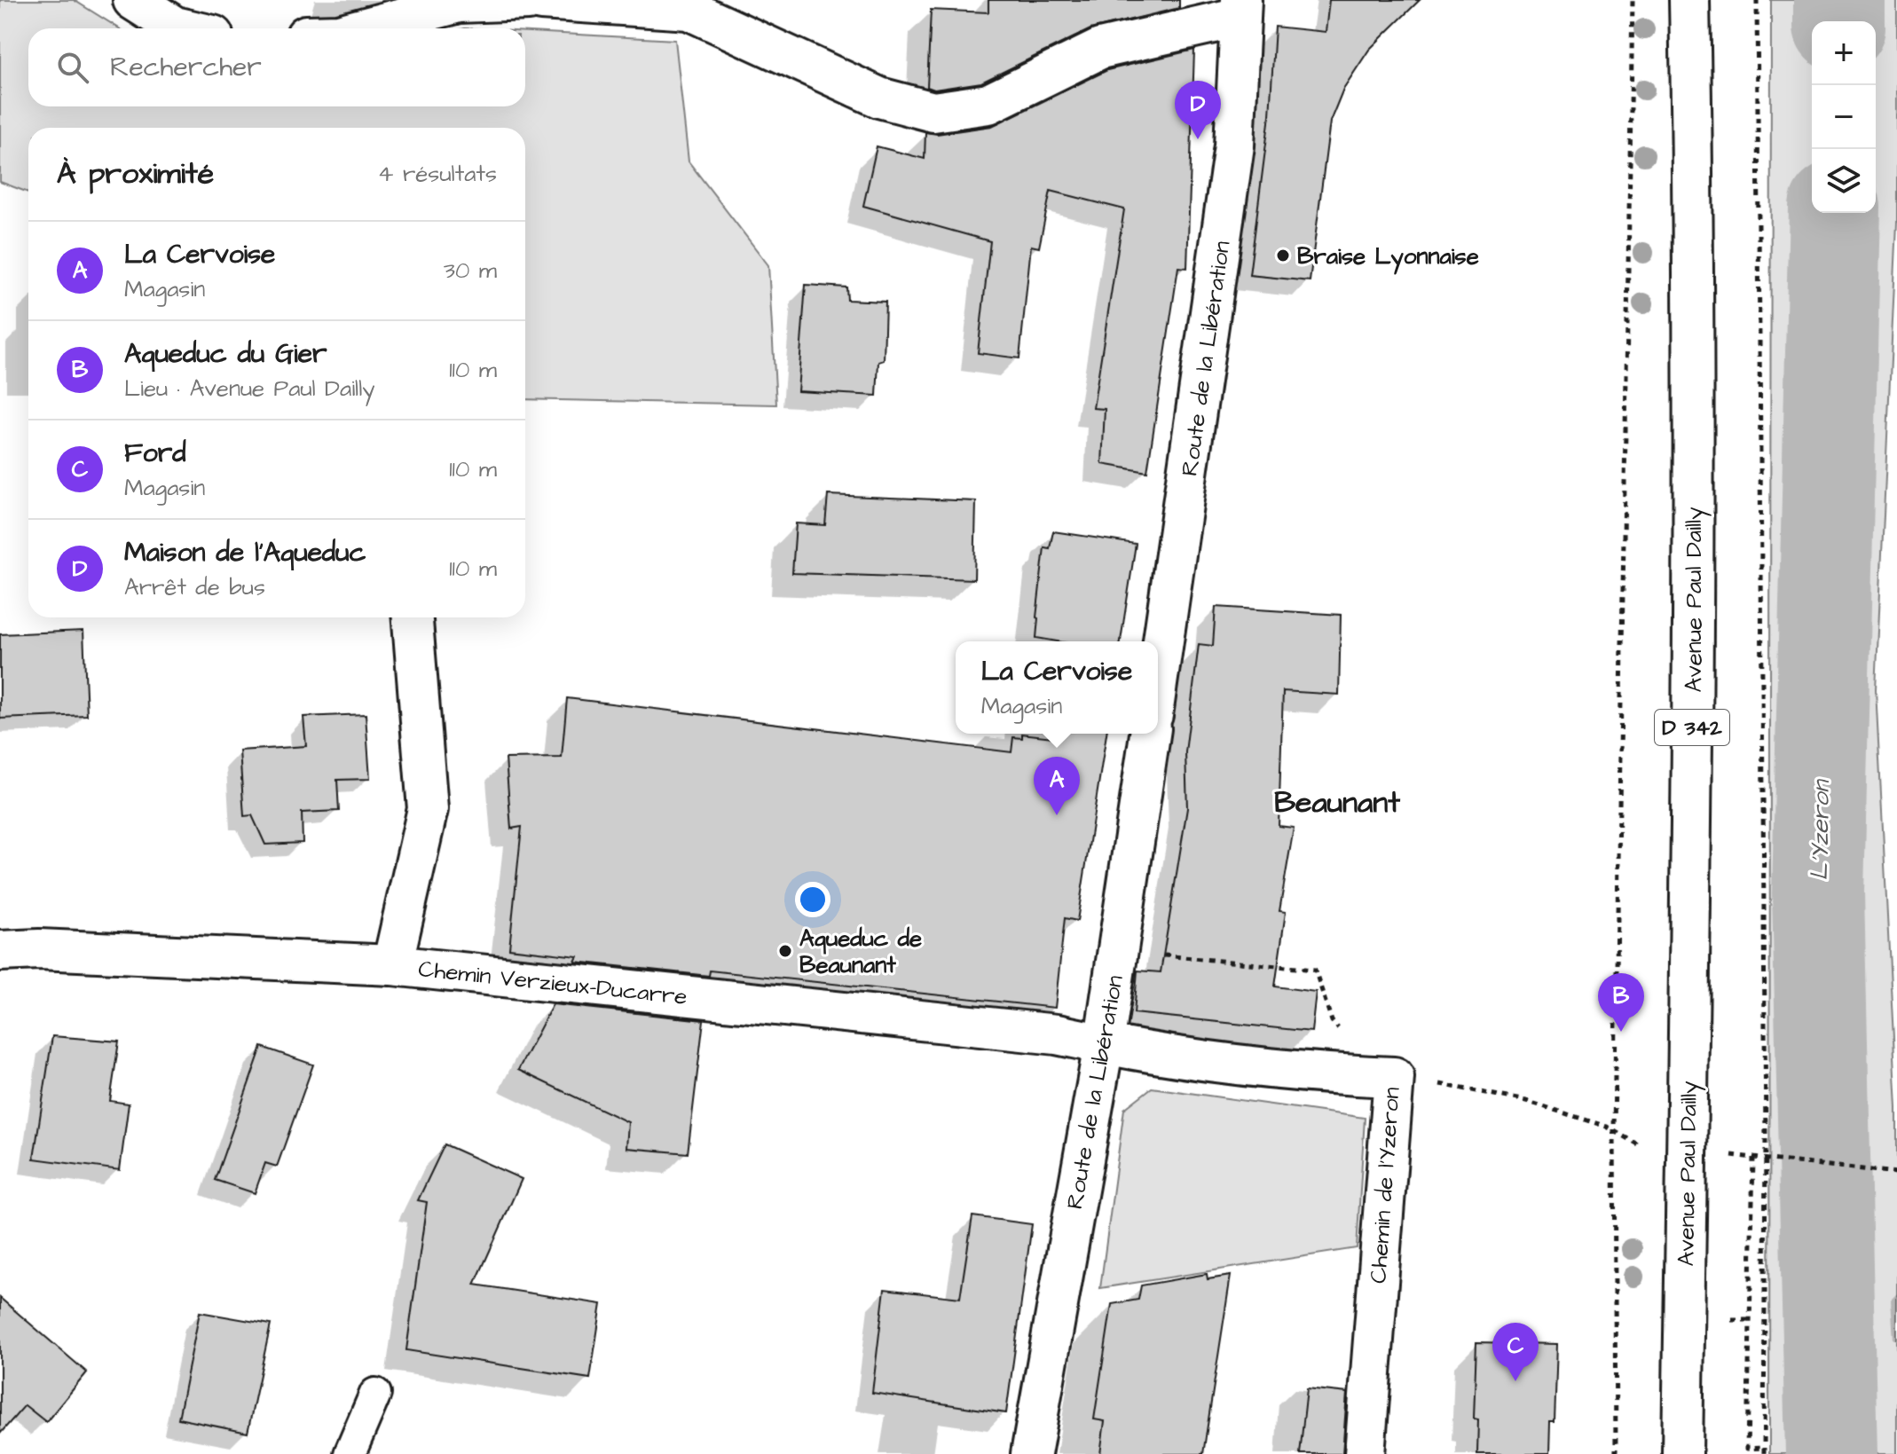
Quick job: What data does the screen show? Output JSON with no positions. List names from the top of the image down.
{
  "streets": {
    "street": [
      "Route de la Libération",
      "Avenue Paul Dailly",
      "D 342",
      "Chemin Verzieux-Ducarre",
      "Chemin de l'Yzeron"
    ]
  },
  "crossings": [
    ["Route de la Libération", "Chemin Verzieux-Ducarre"],
    ["Route de la Libération", "Chemin de l'Yzeron"],
    ["Chemin Verzieux-Ducarre", "Chemin de l'Yzeron"]
  ],
  "districts": ["Beaunant"],
  "water": ["L'Yzeron"],
  "places": ["Braise Lyonnaise", "Aqueduc de Beaunant"],
  "page": {
    "map_buttons": ["+", "−"],
    "search": "Rechercher",
    "pins": [
      "D",
      "A",
      "B",
      "C"
    ],
    "heading": ["À proximité", "4 résultats"],
    "list": [
      {
        "mark": "A",
        "name": "La Cervoise",
        "note": "Magasin",
        "value": "30 m"
      },
      {
        "mark": "B",
        "name": "Aqueduc du Gier",
        "note": "Lieu · Avenue Paul Dailly",
        "value": "110 m"
      },
      {
        "mark": "C",
        "name": "Ford",
        "note": "Magasin",
        "value": "110 m"
      },
      {
        "mark": "D",
        "name": "Maison de l'Aqueduc",
        "note": "Arrêt de bus",
        "value": "110 m"
      }
    ],
    "popup": ["La Cervoise", "Magasin"]
  }
}
